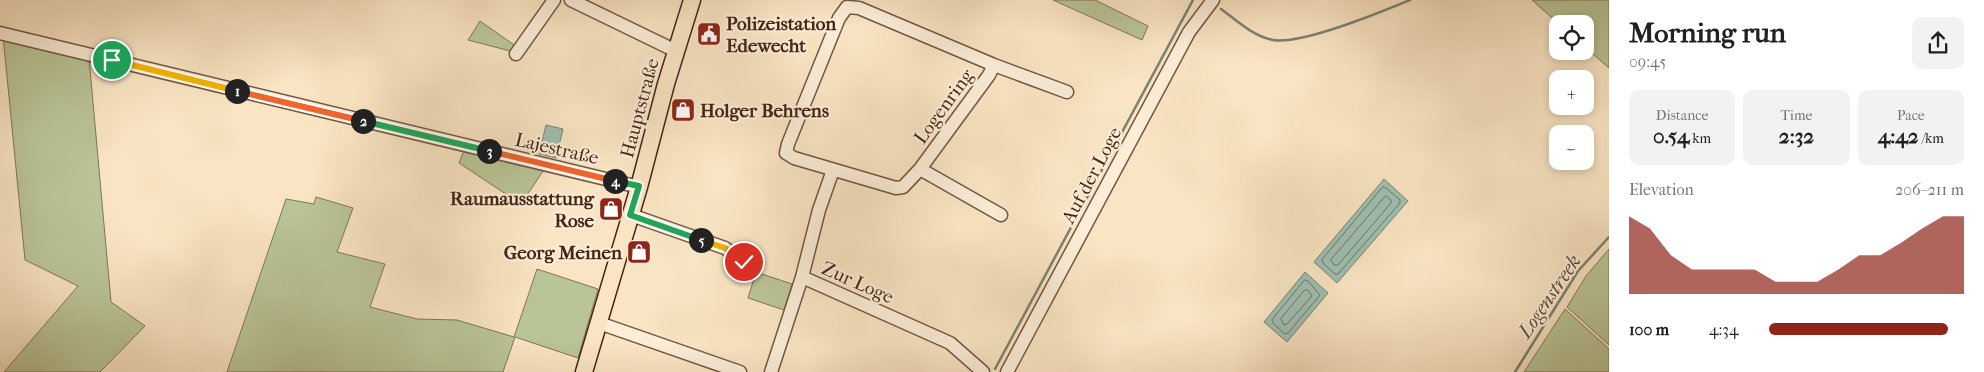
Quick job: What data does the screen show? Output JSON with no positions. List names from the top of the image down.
{
  "streets": {
    "main road": ["Hauptstraße"],
    "street": [
      "Logenring",
      "Lajestraße",
      "Auf der Loge",
      "Zur Loge"
    ]
  },
  "crossings": [
    ["Hauptstraße", "Lajestraße"]
  ],
  "water": ["Logenstreek"],
  "places": {
    "public building": ["Polizeistation Edewecht"],
    "shop": ["Holger Behrens", "Raumausstattung Rose", "Georg Meinen"]
  },
  "page": {
    "heading": ["Morning run", "09:45"],
    "map_buttons": ["+", "−"],
    "pins": [
      "1",
      "2",
      "3",
      "4",
      "5"
    ],
    "stats": [
      ["Distance", "0.54 km"],
      ["Time", "2:32"],
      ["Pace", "4:42 /km"]
    ],
    "chart": ["Elevation", "206–211 m"],
    "list": [
      {
        "name": "100 m",
        "note": "4:34"
      }
    ]
  }
}
